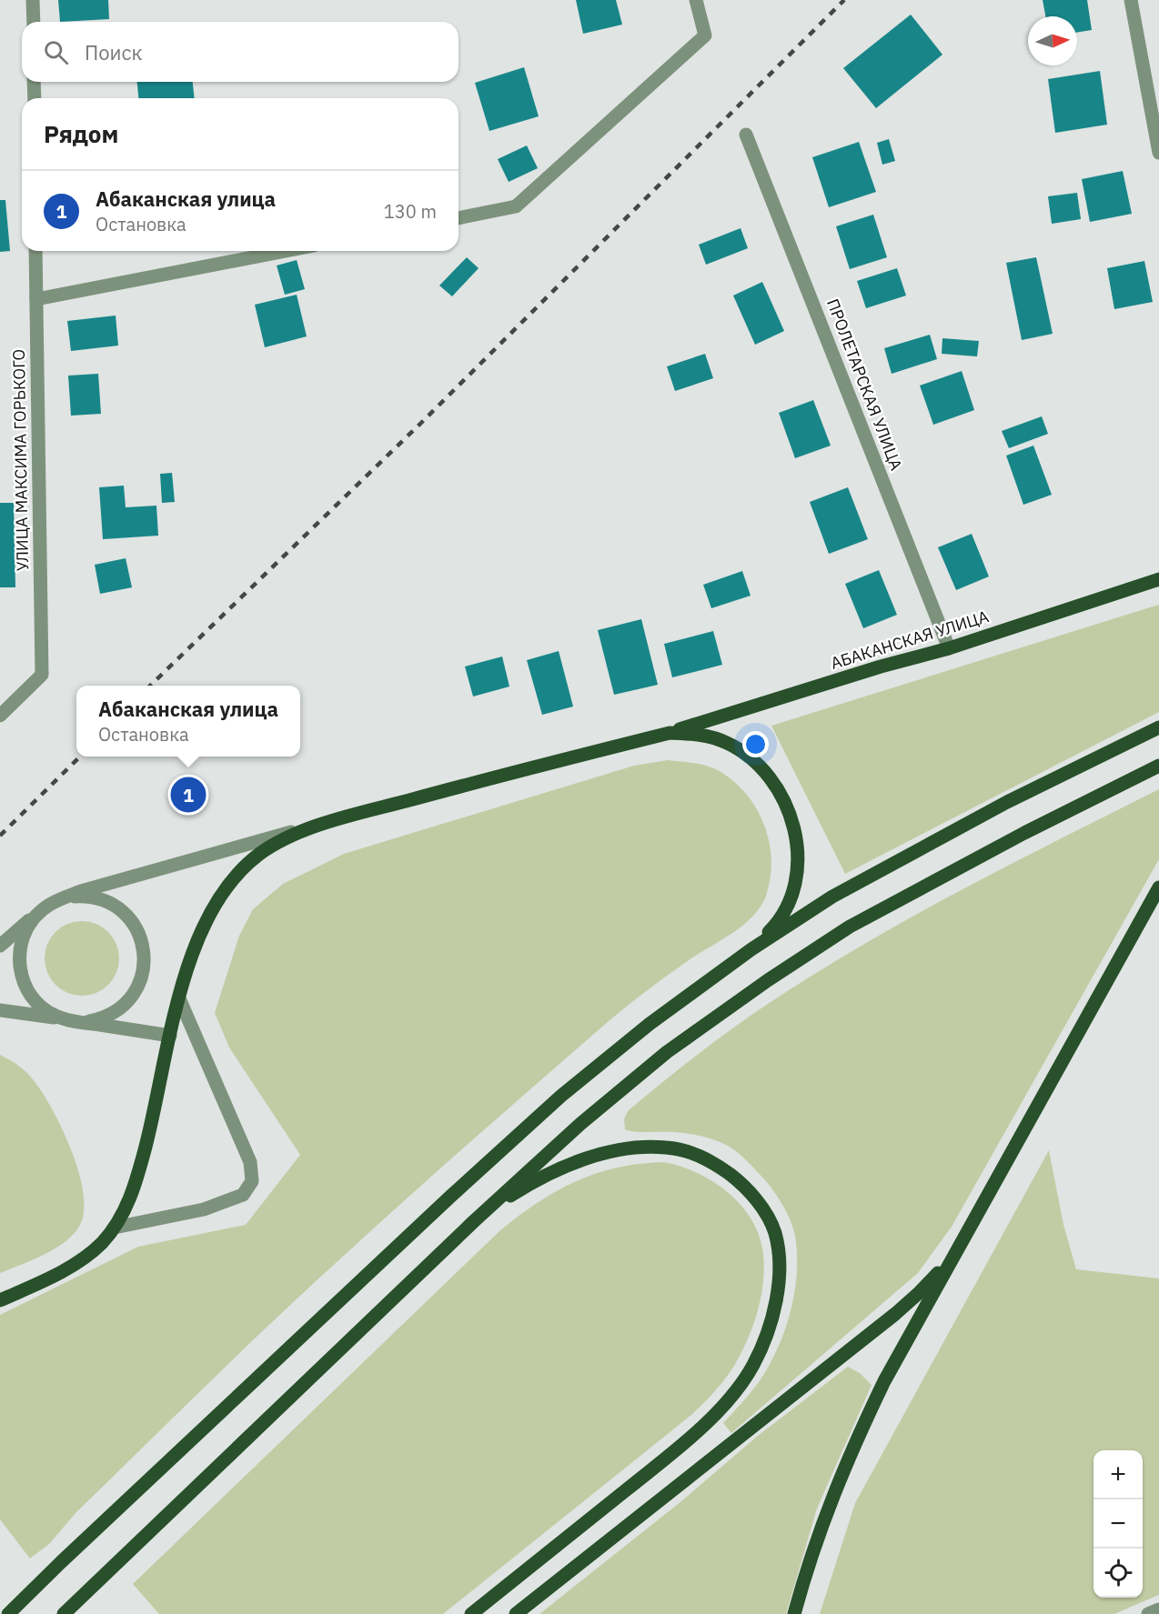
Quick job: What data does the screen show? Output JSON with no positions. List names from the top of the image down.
{
  "streets": {
    "main road": ["АБАКАНСКАЯ УЛИЦА"],
    "street": ["ПРОЛЕТАРСКАЯ УЛИЦА", "УЛИЦА МАКСИМА ГОРЬКОГО"]
  },
  "crossings": [
    ["ПРОЛЕТАРСКАЯ УЛИЦА", "АБАКАНСКАЯ УЛИЦА"]
  ],
  "north": "right",
  "page": {
    "search": "Поиск",
    "heading": "Рядом",
    "list": [
      {
        "mark": "1",
        "name": "Абаканская улица",
        "note": "Остановка",
        "value": "130 m"
      }
    ],
    "popup": ["Абаканская улица", "Остановка"],
    "pins": "1",
    "map_buttons": ["+", "−"]
  }
}
